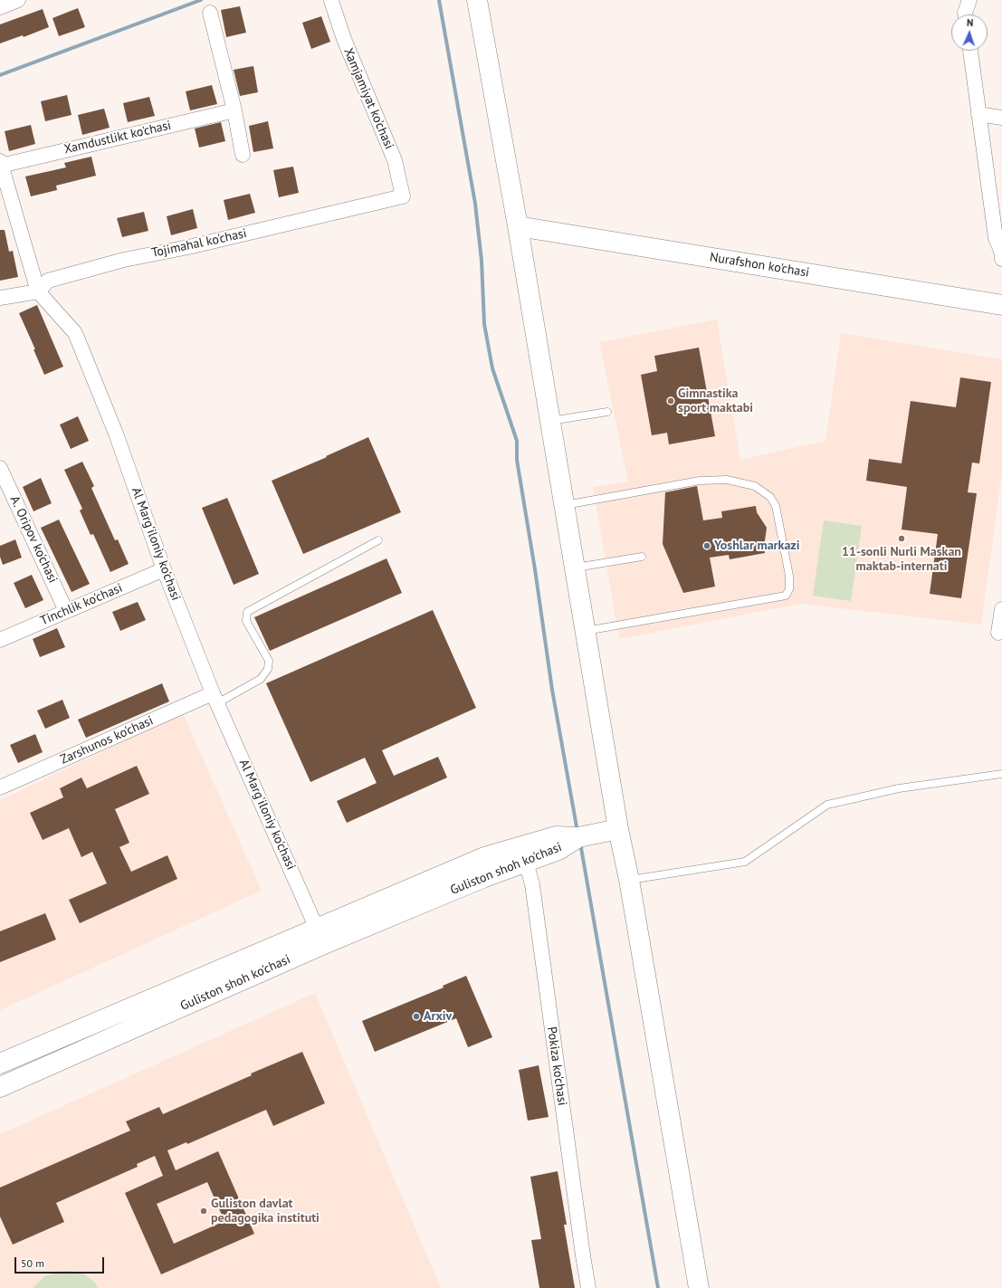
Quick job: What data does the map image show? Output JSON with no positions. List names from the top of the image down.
{
  "streets": {
    "main road": ["Nurafshon ko'chasi", "Guliston shoh ko'chasi"],
    "street": [
      "Xamjamiyat ko'chasi",
      "Xamdustlikt ko'chasi",
      "Tojimahal ko'chasi",
      "A. Oripov ko'chasi",
      "Al Marg'iloniy ko'chasi",
      "Tinchlik ko'chasi",
      "Zarshunos ko'chasi",
      "Pokiza ko'chasi"
    ]
  },
  "crossings": [
    ["Xamjamiyat ko'chasi", "Tojimahal ko'chasi"],
    ["Xamdustlikt ko'chasi", "Al Marg'iloniy ko'chasi"],
    ["Tojimahal ko'chasi", "Al Marg'iloniy ko'chasi"],
    ["A. Oripov ko'chasi", "Tinchlik ko'chasi"],
    ["Al Marg'iloniy ko'chasi", "Tinchlik ko'chasi"],
    ["Al Marg'iloniy ko'chasi", "Zarshunos ko'chasi"],
    ["Al Marg'iloniy ko'chasi", "Guliston shoh ko'chasi"],
    ["Guliston shoh ko'chasi", "Pokiza ko'chasi"]
  ],
  "places": [
    "Gimnastika sport maktabi",
    "11-sonli Nurli Maskan maktab-internati",
    "Yoshlar markazi",
    "Arxiv",
    "Guliston davlat pedagogika instituti"
  ],
  "scale_bar": "50 m",
  "north": "top"
}
